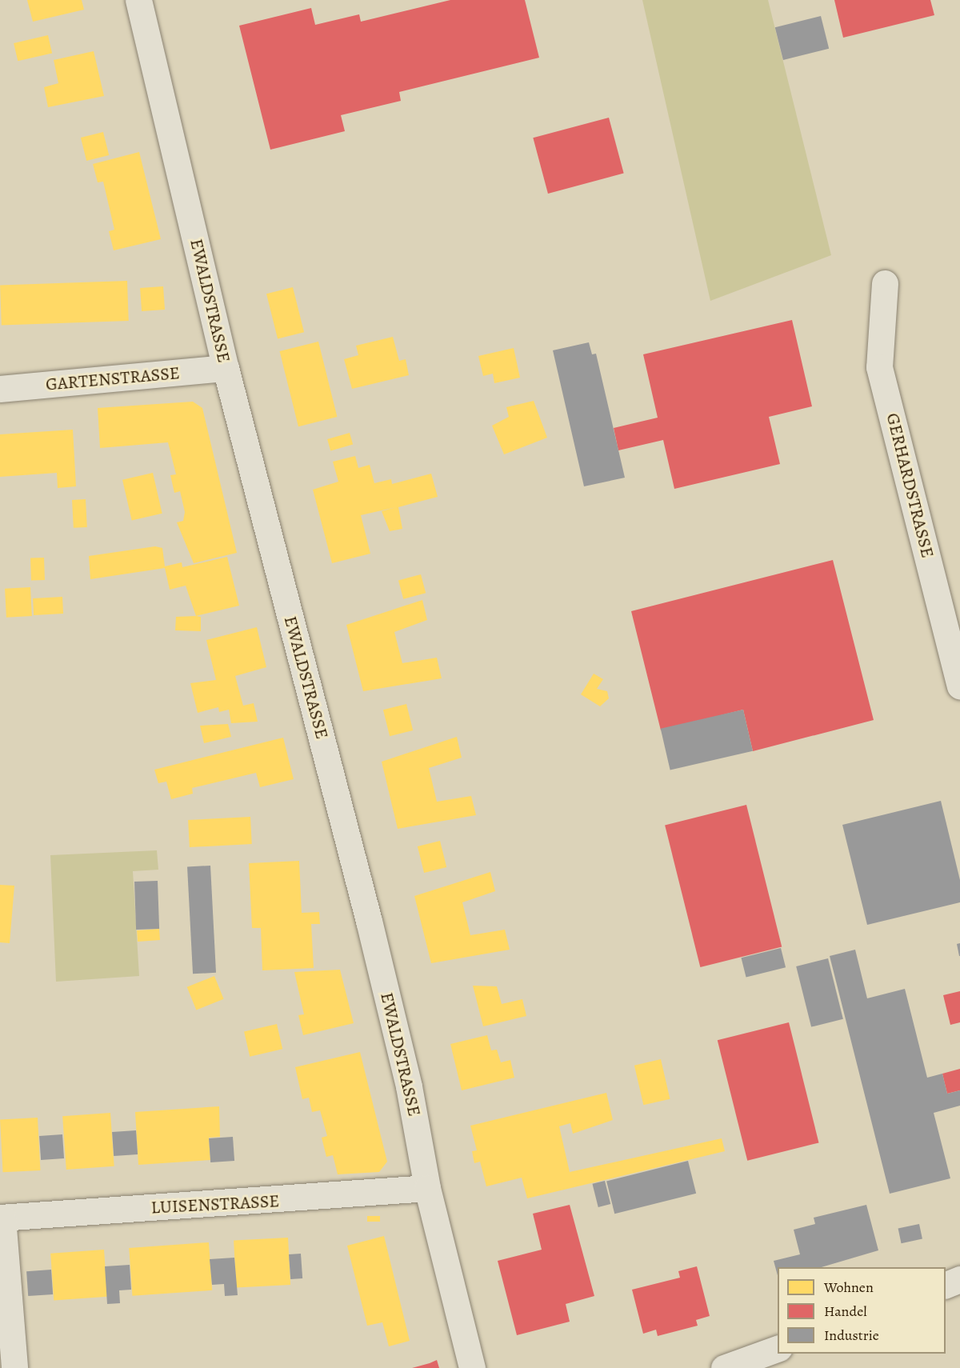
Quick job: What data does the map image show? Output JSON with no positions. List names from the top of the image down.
{
  "streets": {
    "main road": [
      "EWALDSTRASSE",
      "GARTENSTRASSE",
      "GERHARDSTRASSE",
      "LUISENSTRASSE"
    ]
  },
  "crossings": [
    ["EWALDSTRASSE", "GARTENSTRASSE"],
    ["EWALDSTRASSE", "LUISENSTRASSE"]
  ],
  "legend": ["Wohnen", "Handel", "Industrie"]
}
